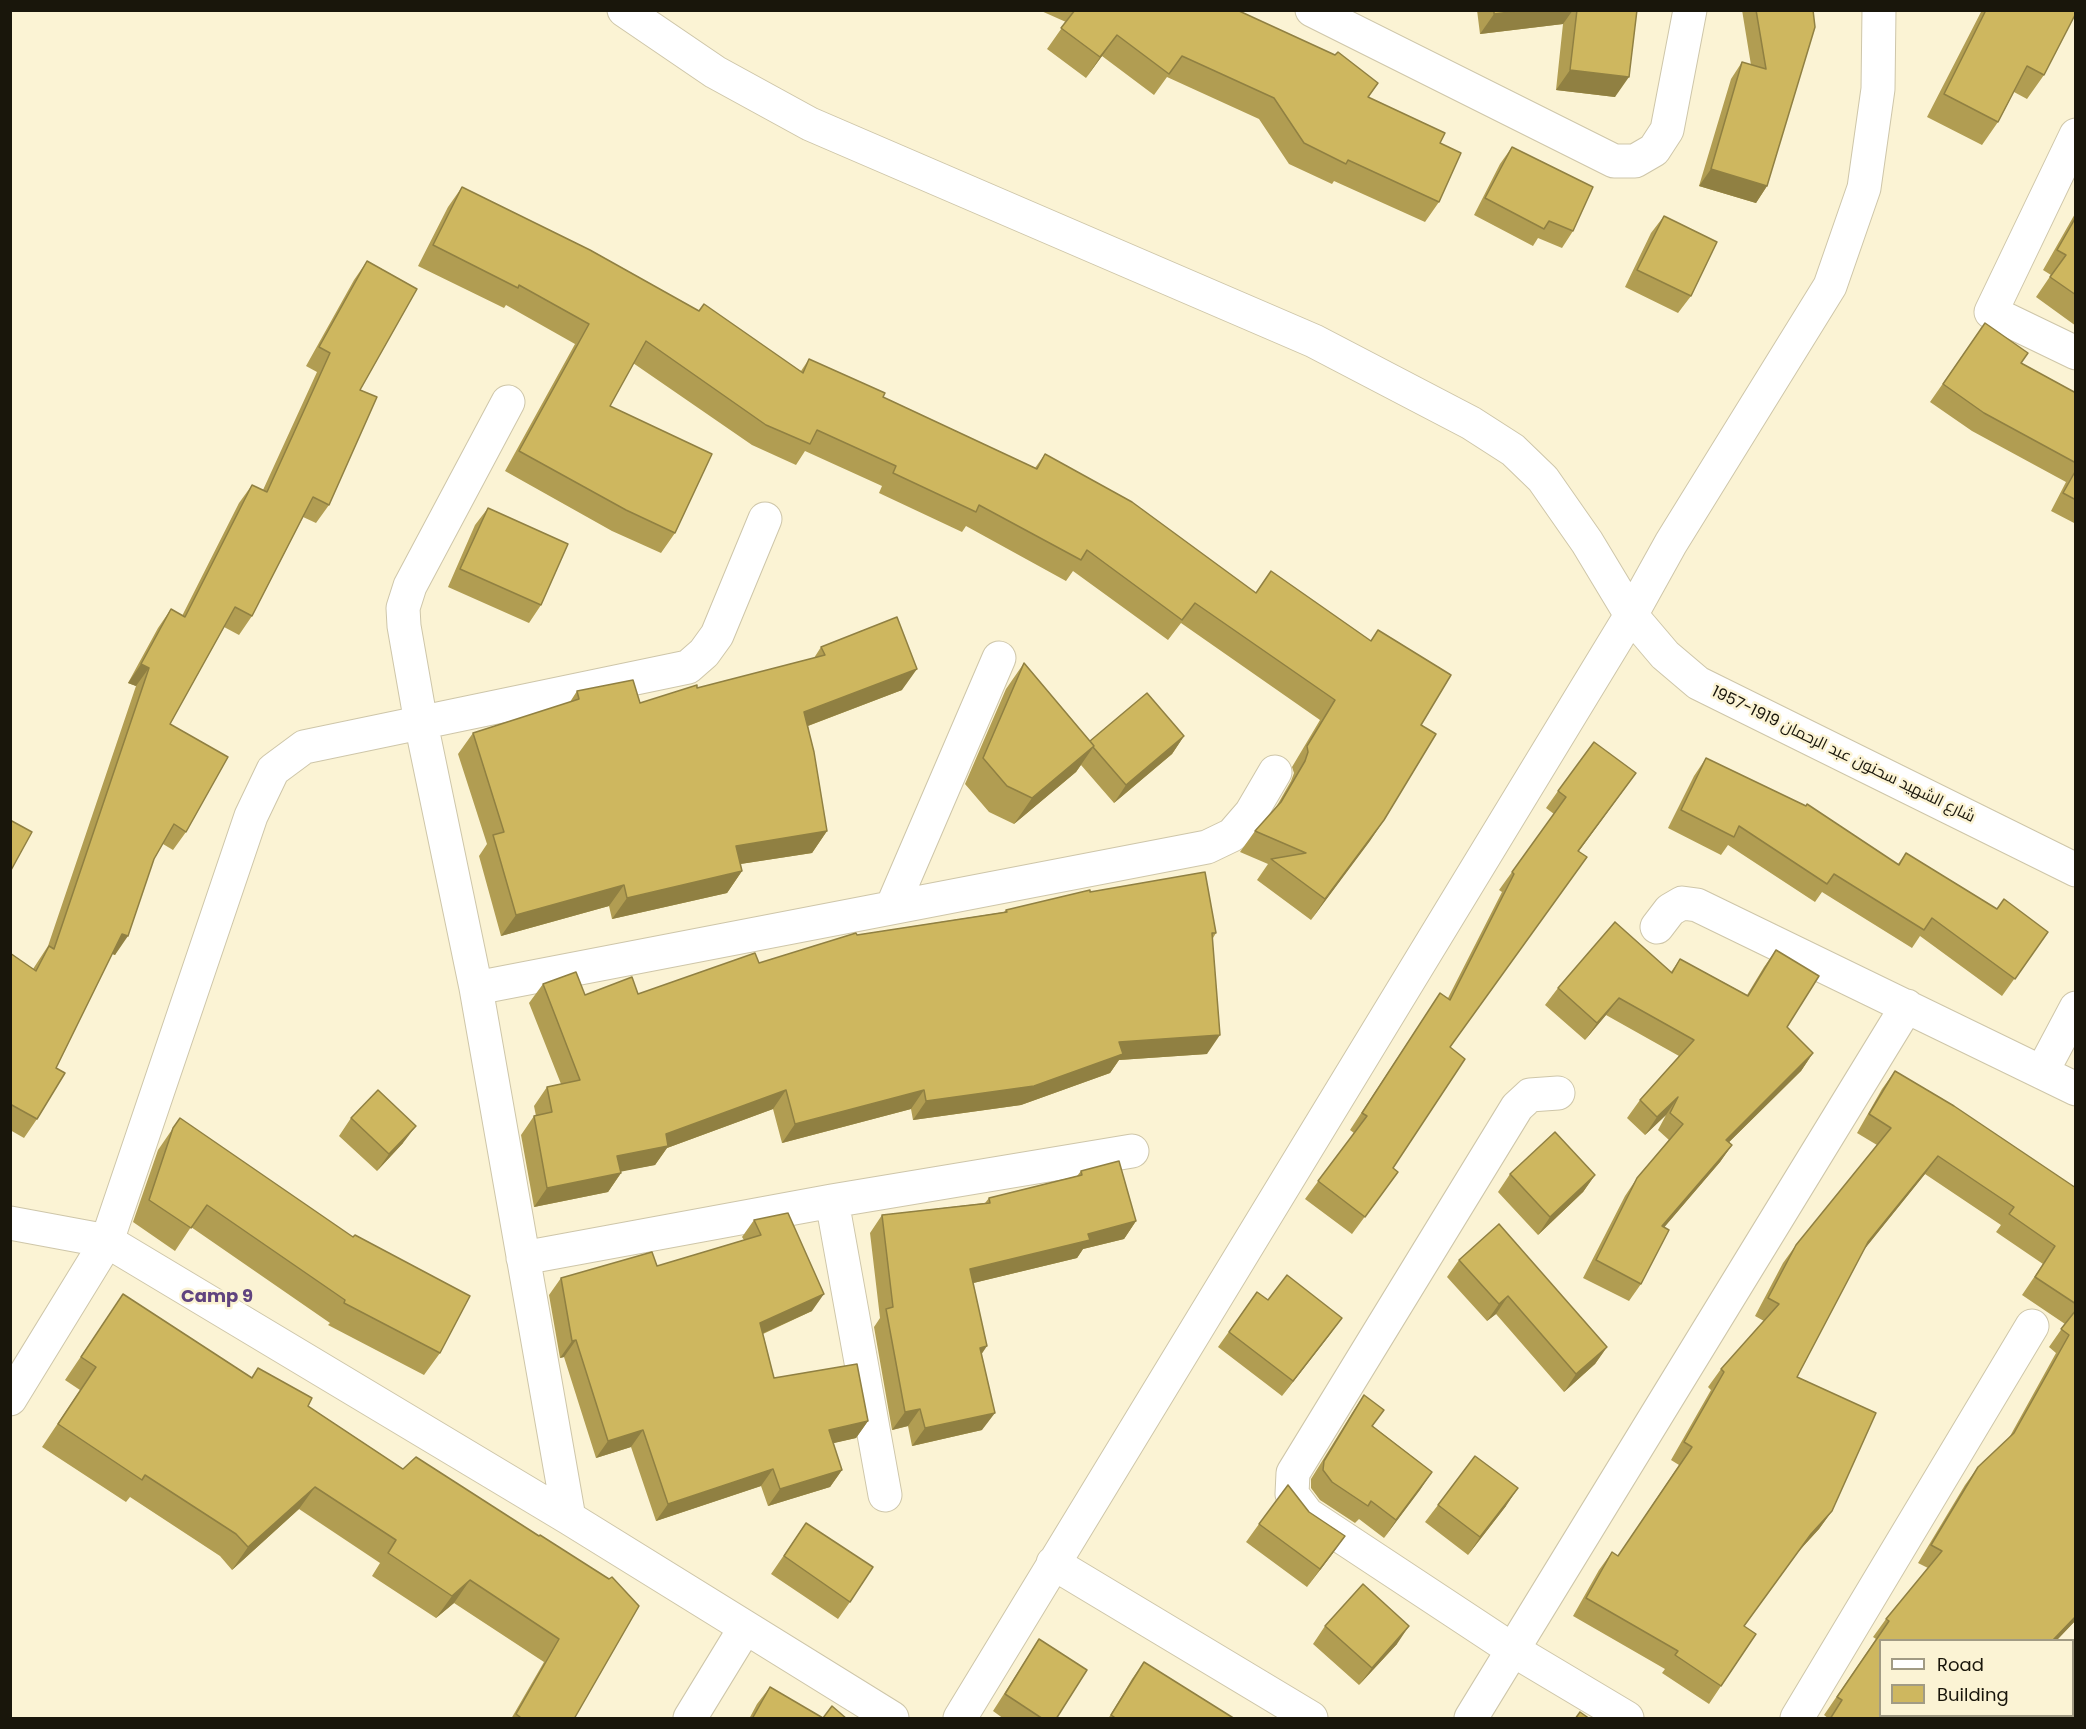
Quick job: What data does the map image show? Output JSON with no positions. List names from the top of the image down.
{
  "streets": {
    "street": ["شارع الشهيد سحنون عبد الرحمان 1919-1957"]
  },
  "districts": ["Camp 9"],
  "legend": ["Road", "Building"]
}
